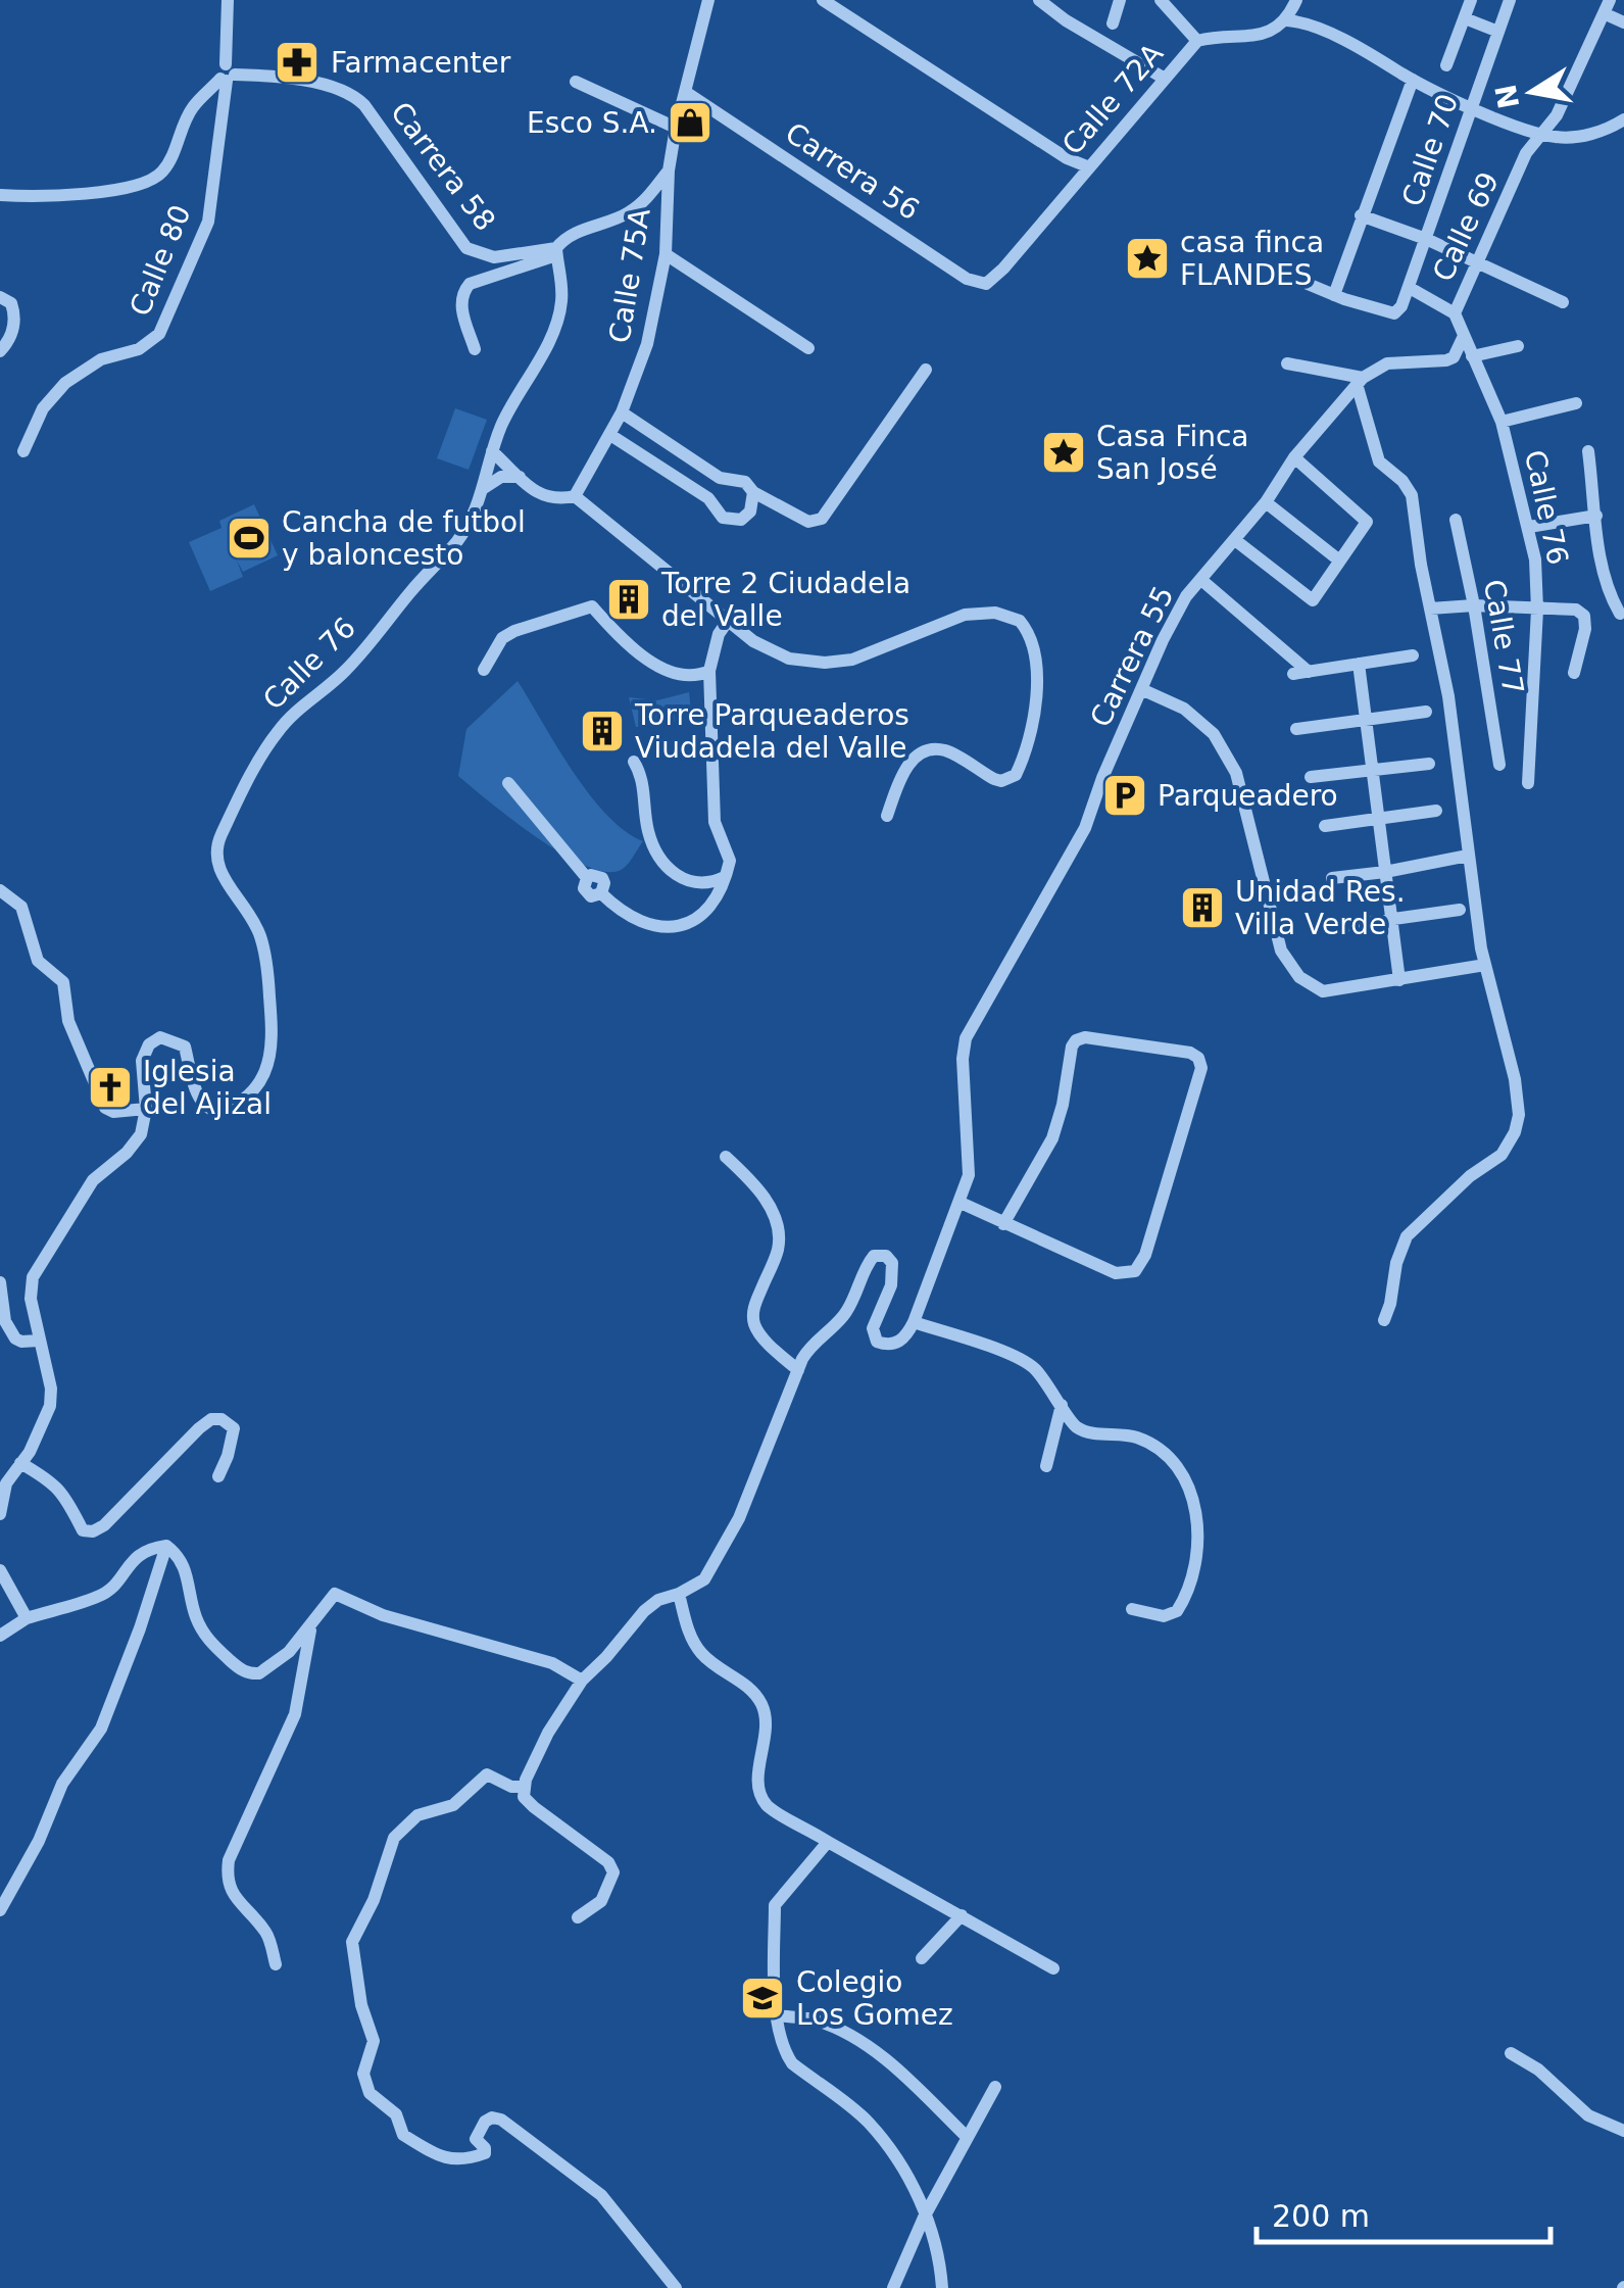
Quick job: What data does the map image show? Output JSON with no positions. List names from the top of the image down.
{
  "streets": {
    "street": [
      "Calle 72A",
      "Calle 70",
      "Carrera 58",
      "Carrera 56",
      "Calle 69",
      "Calle 80",
      "Calle 75A",
      "Calle 76",
      "Calle 77",
      "Carrera 55"
    ]
  },
  "crossings": [
    ["Calle 72A", "Carrera 56"],
    ["Carrera 58", "Calle 80"],
    ["Carrera 58", "Calle 76"],
    ["Calle 69", "Calle 76"]
  ],
  "places": {
    "pharmacy": ["Farmacenter"],
    "shop": ["Esco S.A."],
    "place": ["casa finca FLANDES", "Casa Finca San José"],
    "sports": ["Cancha de futbol y baloncesto"],
    "building": ["Torre 2 Ciudadela del Valle", "Torre Parqueaderos Viudadela del Valle", "Unidad Res. Villa Verde"],
    "parking": ["Parqueadero"],
    "church": ["Iglesia del Ajizal"],
    "school or university": ["Colegio Los Gomez"]
  },
  "scale_bar": "200 m",
  "north": "left"
}
